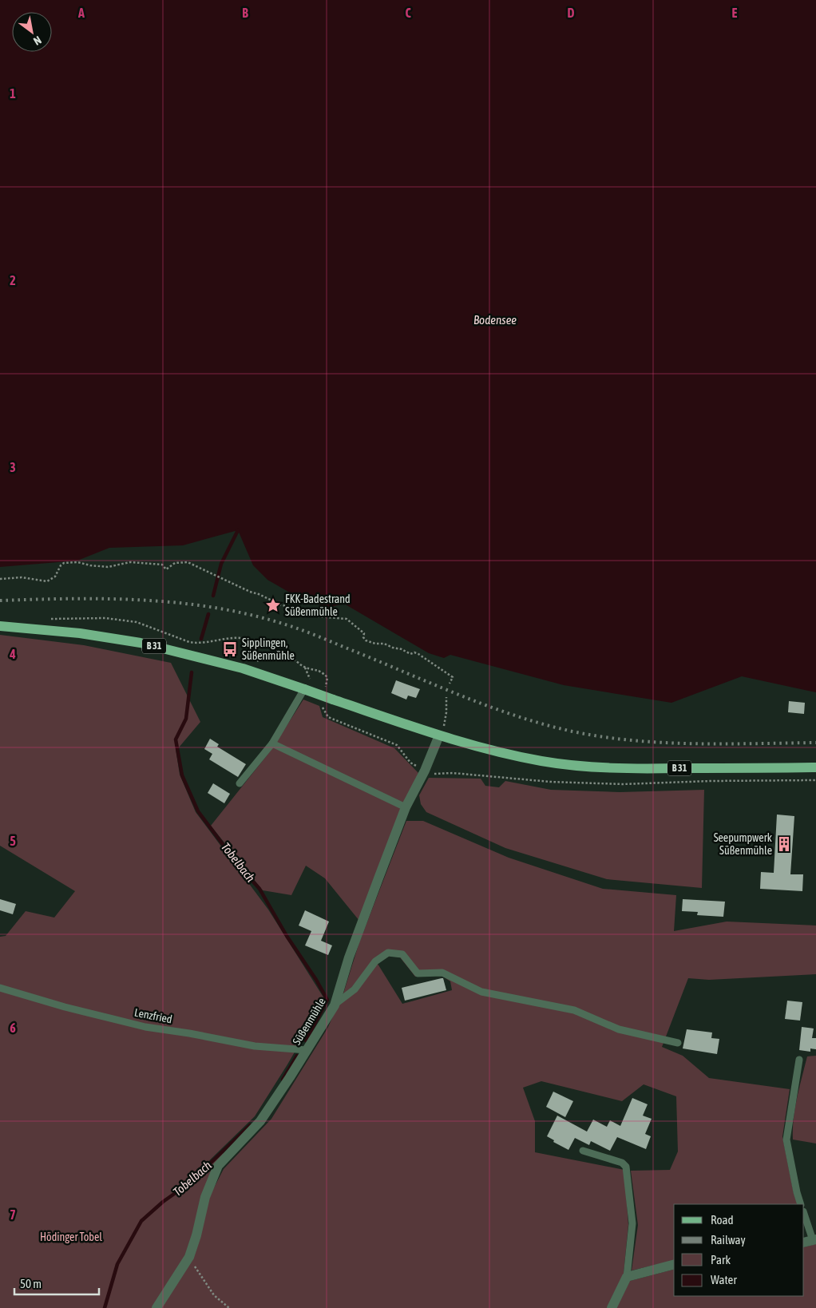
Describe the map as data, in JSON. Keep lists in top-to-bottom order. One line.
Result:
{"streets":{"main road":["B 31"],"street":["Süßenmühle"],"lane":["Lenzfried"]},"crossings":[["B 31","Süßenmühle"],["Lenzfried","Süßenmühle"]],"water":["Bodensee","Tobelbach"],"parks":["Hödinger Tobel"],"places":{"place":["FKK-Badestrand Süßenmühle"],"bus stop":["Sipplingen, Süßenmühle"],"building":["Seepumpwerk Süßenmühle"]},"legend":["Road","Railway","Park","Water"],"scale_bar":"50 m","north":"bottom right","grid":{"columns":["A","B","C","D","E"],"rows":["1","2","3","4","5","6","7"]}}
